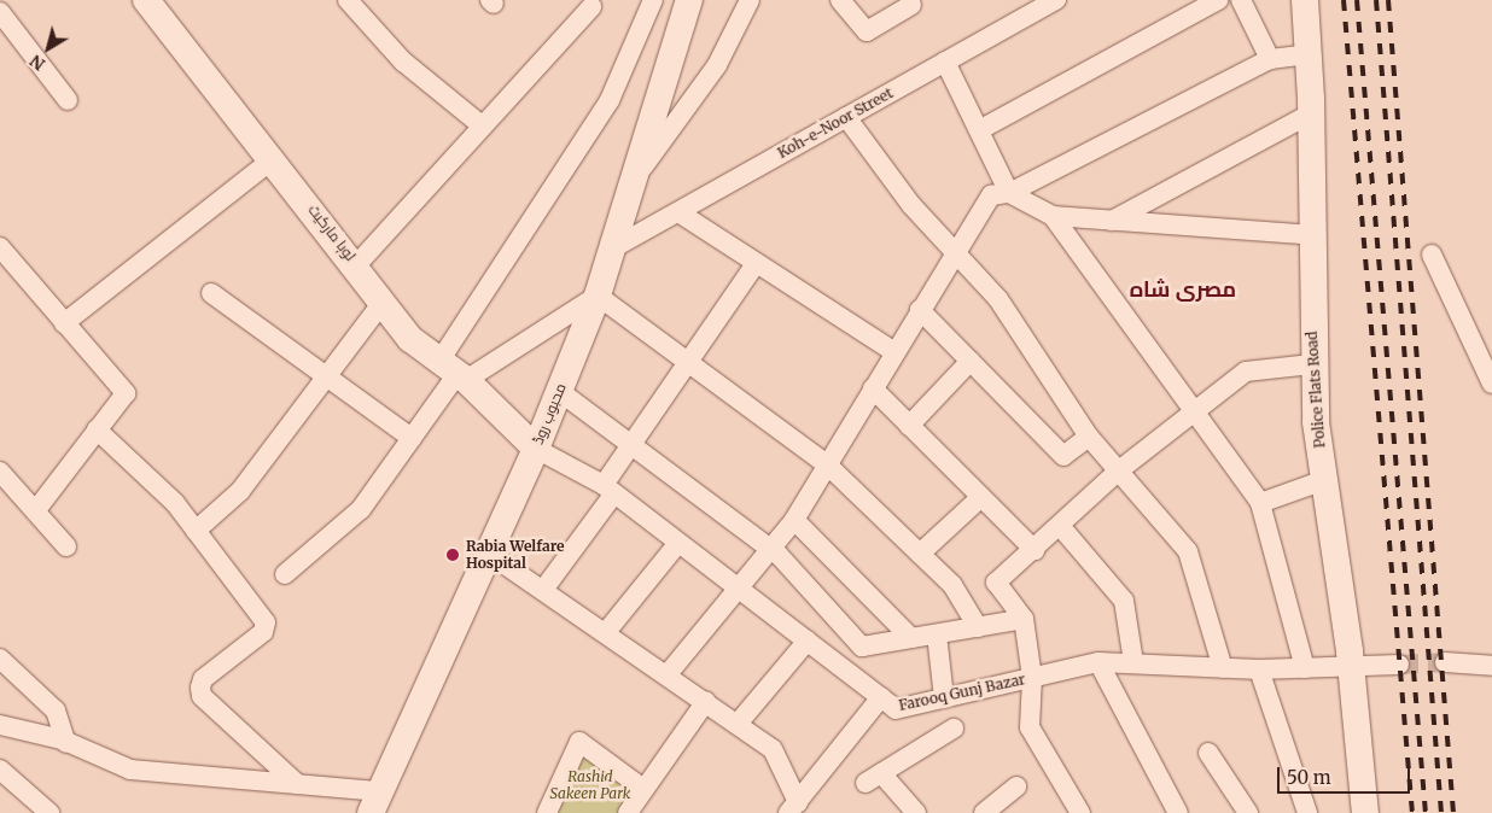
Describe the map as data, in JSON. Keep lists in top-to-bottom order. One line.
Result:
{"streets":{"street":["Koh-e-Noor Street","لوہا مارکیٹ","Police Flats Road","محبوب روڈ","Farooq Gunj Bazar"]},"crossings":[["Koh-e-Noor Street","محبوب روڈ"],["لوہا مارکیٹ","محبوب روڈ"],["لوہا مارکیٹ","Farooq Gunj Bazar"],["Police Flats Road","Farooq Gunj Bazar"],["محبوب روڈ","Farooq Gunj Bazar"]],"districts":["مصری شاہ"],"parks":["Rashid Sakeen Park"],"places":["Rabia Welfare Hospital"],"scale_bar":"50 m","north":"bottom left"}
